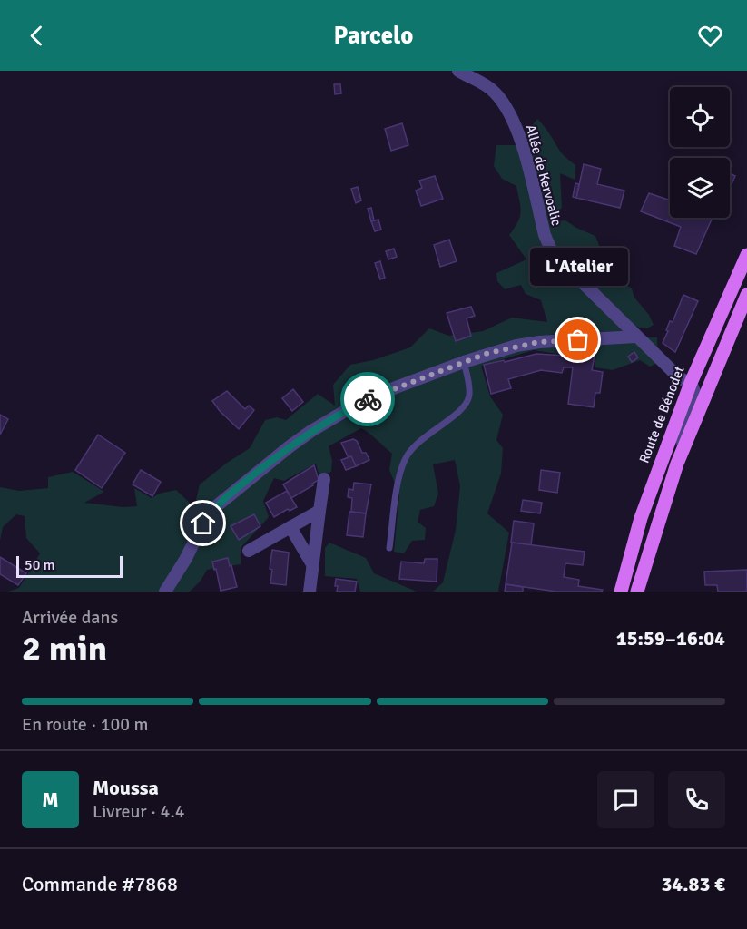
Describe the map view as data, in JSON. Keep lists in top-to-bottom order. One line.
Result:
{"streets":{"main road":["Route de Bénodet"],"street":["Allée de Kervoalic"]},"crossings":[["Allée de Kervoalic","Route de Bénodet"]],"places":["L'Atelier"],"scale_bar":"50 m","page":{"header":"Parcelo","bubble":"L'Atelier","scale":"50 m","heading":["2 min","Arrivée dans","15:59–16:04"],"panel":["Moussa","Livreur · 4.4","Commande #7868","34.83 €"],"bar":"En route · 100 m","round":"M"}}
